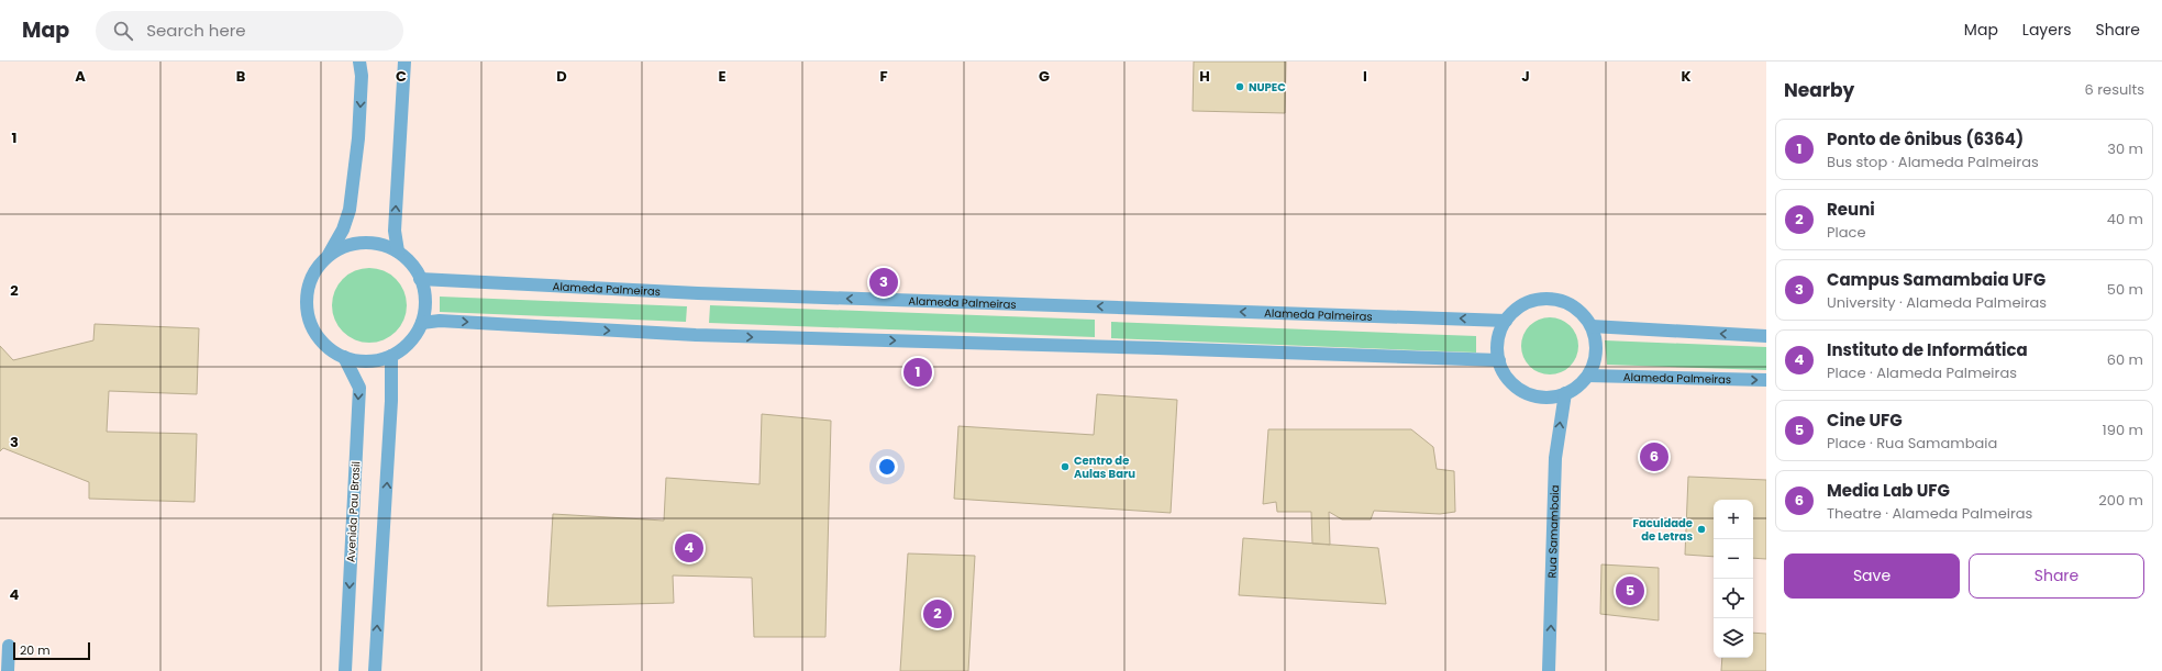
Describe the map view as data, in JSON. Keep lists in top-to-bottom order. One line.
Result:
{"streets":{"street":["Alameda Palmeiras","Avenida Pau Brasil","Rua Samambaia"]},"crossings":[["Alameda Palmeiras","Avenida Pau Brasil"],["Alameda Palmeiras","Rua Samambaia"]],"one_way":["Rua Samambaia"],"places":["NUPEC","Centro de Aulas Baru","Faculdade de Letras"],"scale_bar":"20 m","page":{"header":"Map","search":"Search here","nav":["Map","Layers","Share"],"heading":["Nearby","6 results"],"list":[{"mark":"1","name":"Ponto de ônibus (6364)","note":"Bus stop · Alameda Palmeiras","value":"30 m"},{"mark":"2","name":"Reuni","note":"Place","value":"40 m"},{"mark":"3","name":"Campus Samambaia UFG","note":"University · Alameda Palmeiras","value":"50 m"},{"mark":"4","name":"Instituto de Informática","note":"Place · Alameda Palmeiras","value":"60 m"},{"mark":"5","name":"Cine UFG","note":"Place · Rua Samambaia","value":"190 m"},{"mark":"6","name":"Media Lab UFG","note":"Theatre · Alameda Palmeiras","value":"200 m"}],"pins":["3","1","6","4","5","2"],"map_buttons":["+","−"],"buttons":["Save","Share"],"scale":"20 m"},"grid":{"columns":["A","B","C","D","E","F","G","H","I","J","K"],"rows":["1","2","3","4"]}}
